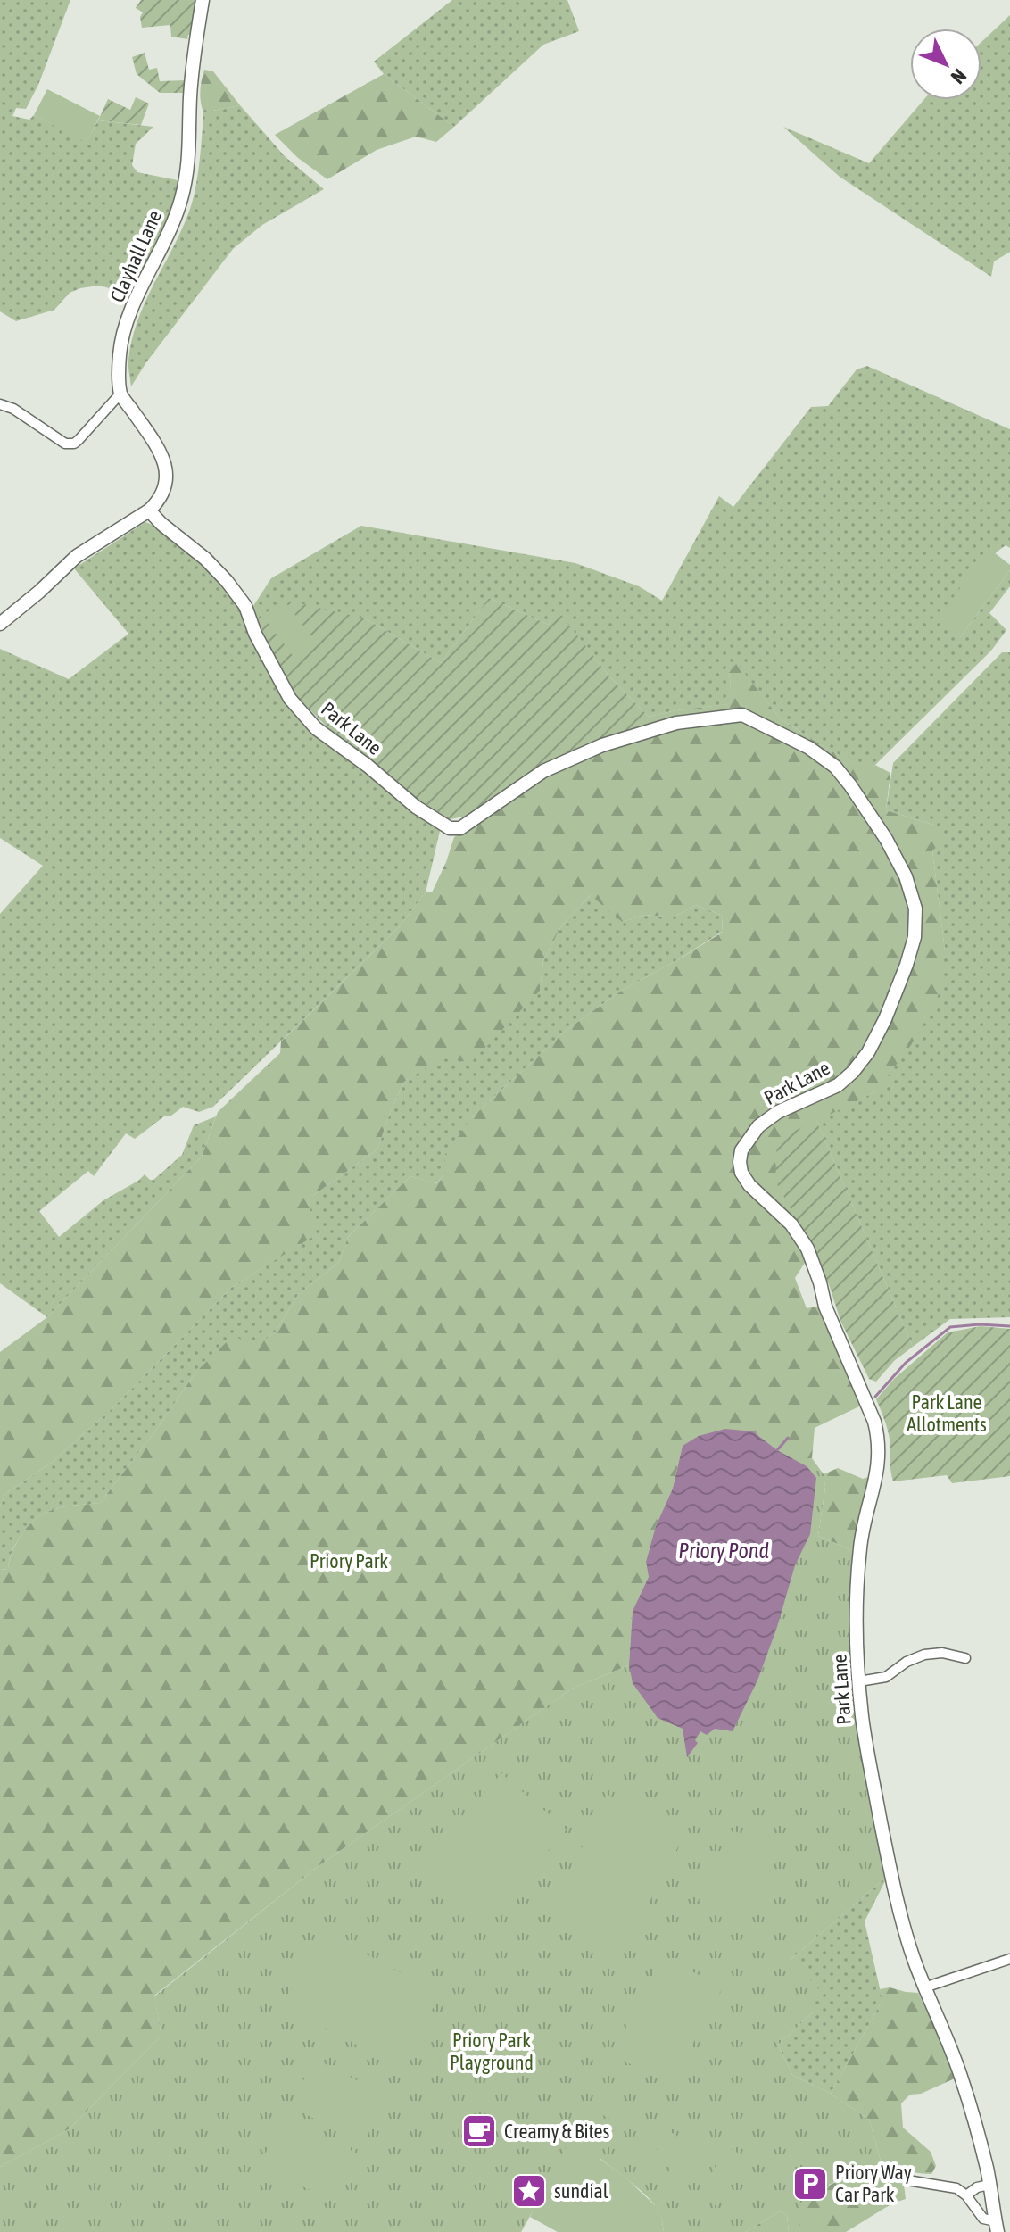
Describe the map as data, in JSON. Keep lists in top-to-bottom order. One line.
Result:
{"streets":{"street":["Clayhall Lane","Park Lane"]},"water":["Priory Pond"],"parks":["Park Lane Allotments","Priory Park","Priory Park Playground"],"places":{"cafe":["Creamy & Bites"],"parking":["Priory Way Car Park"],"place":["sundial"]},"north":"bottom right"}
